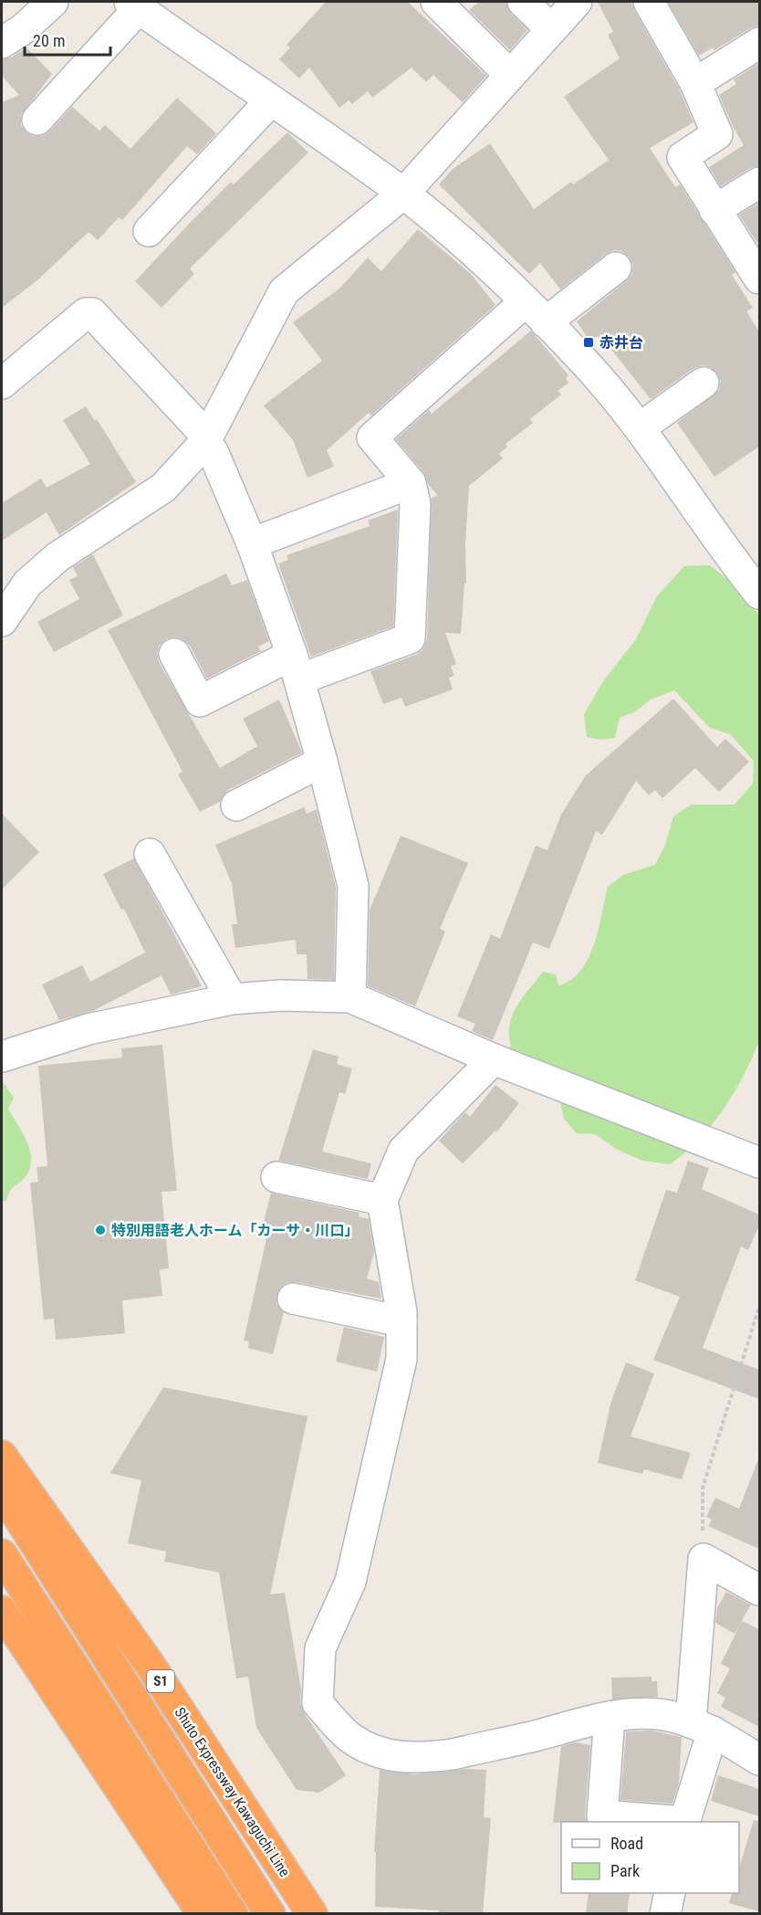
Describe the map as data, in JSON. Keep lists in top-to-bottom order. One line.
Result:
{"streets":{"highway":["S1","Shuto Expressway Kawaguchi Line"]},"places":{"transit":["赤井台"],"other":["特別用語老人ホーム「カーサ・川口」"]},"legend":["Road","Park"],"scale_bar":"20 m"}
